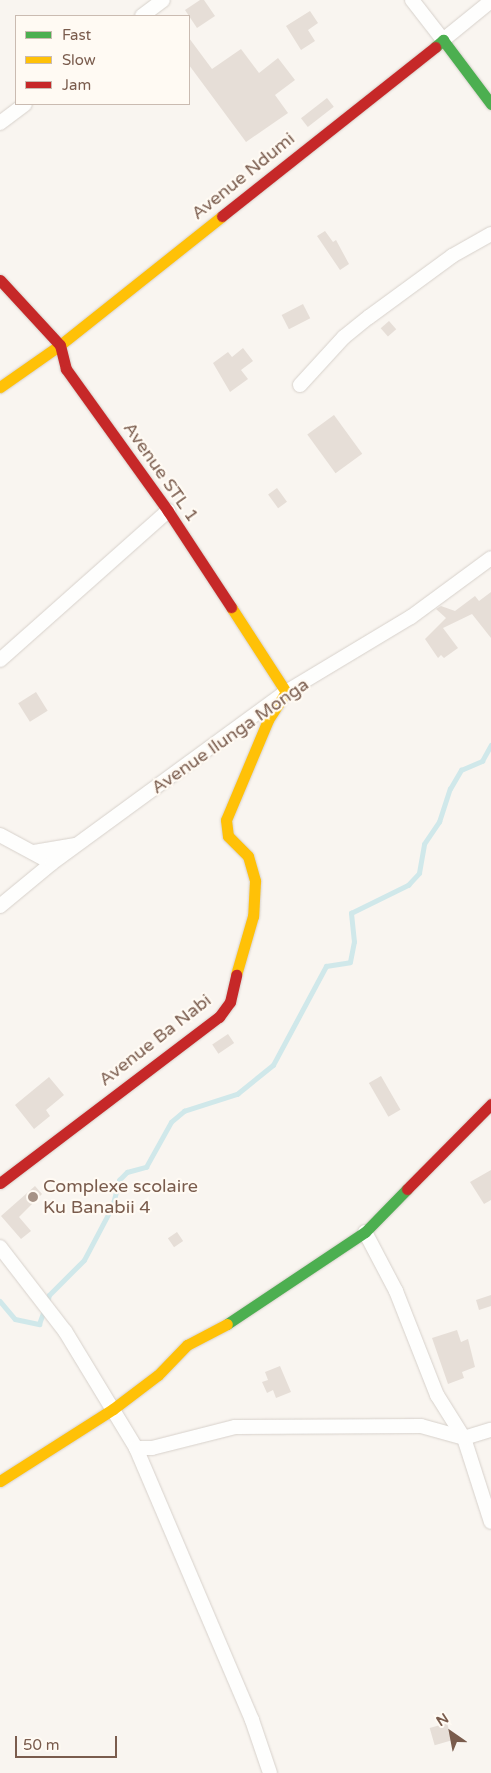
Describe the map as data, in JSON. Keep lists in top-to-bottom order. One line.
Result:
{"streets":{"street":["Avenue Ndumi","Avenue STL 1","Avenue Ilunga Monga","Avenue Ba Nabi"]},"crossings":[["Avenue Ndumi","Avenue STL 1"],["Avenue STL 1","Avenue Ilunga Monga"],["Avenue STL 1","Avenue Ba Nabi"],["Avenue Ilunga Monga","Avenue Ba Nabi"]],"places":["Complexe scolaire Ku Banabii 4"],"legend":["Fast","Slow","Jam"],"scale_bar":"50 m","north":"top left"}
